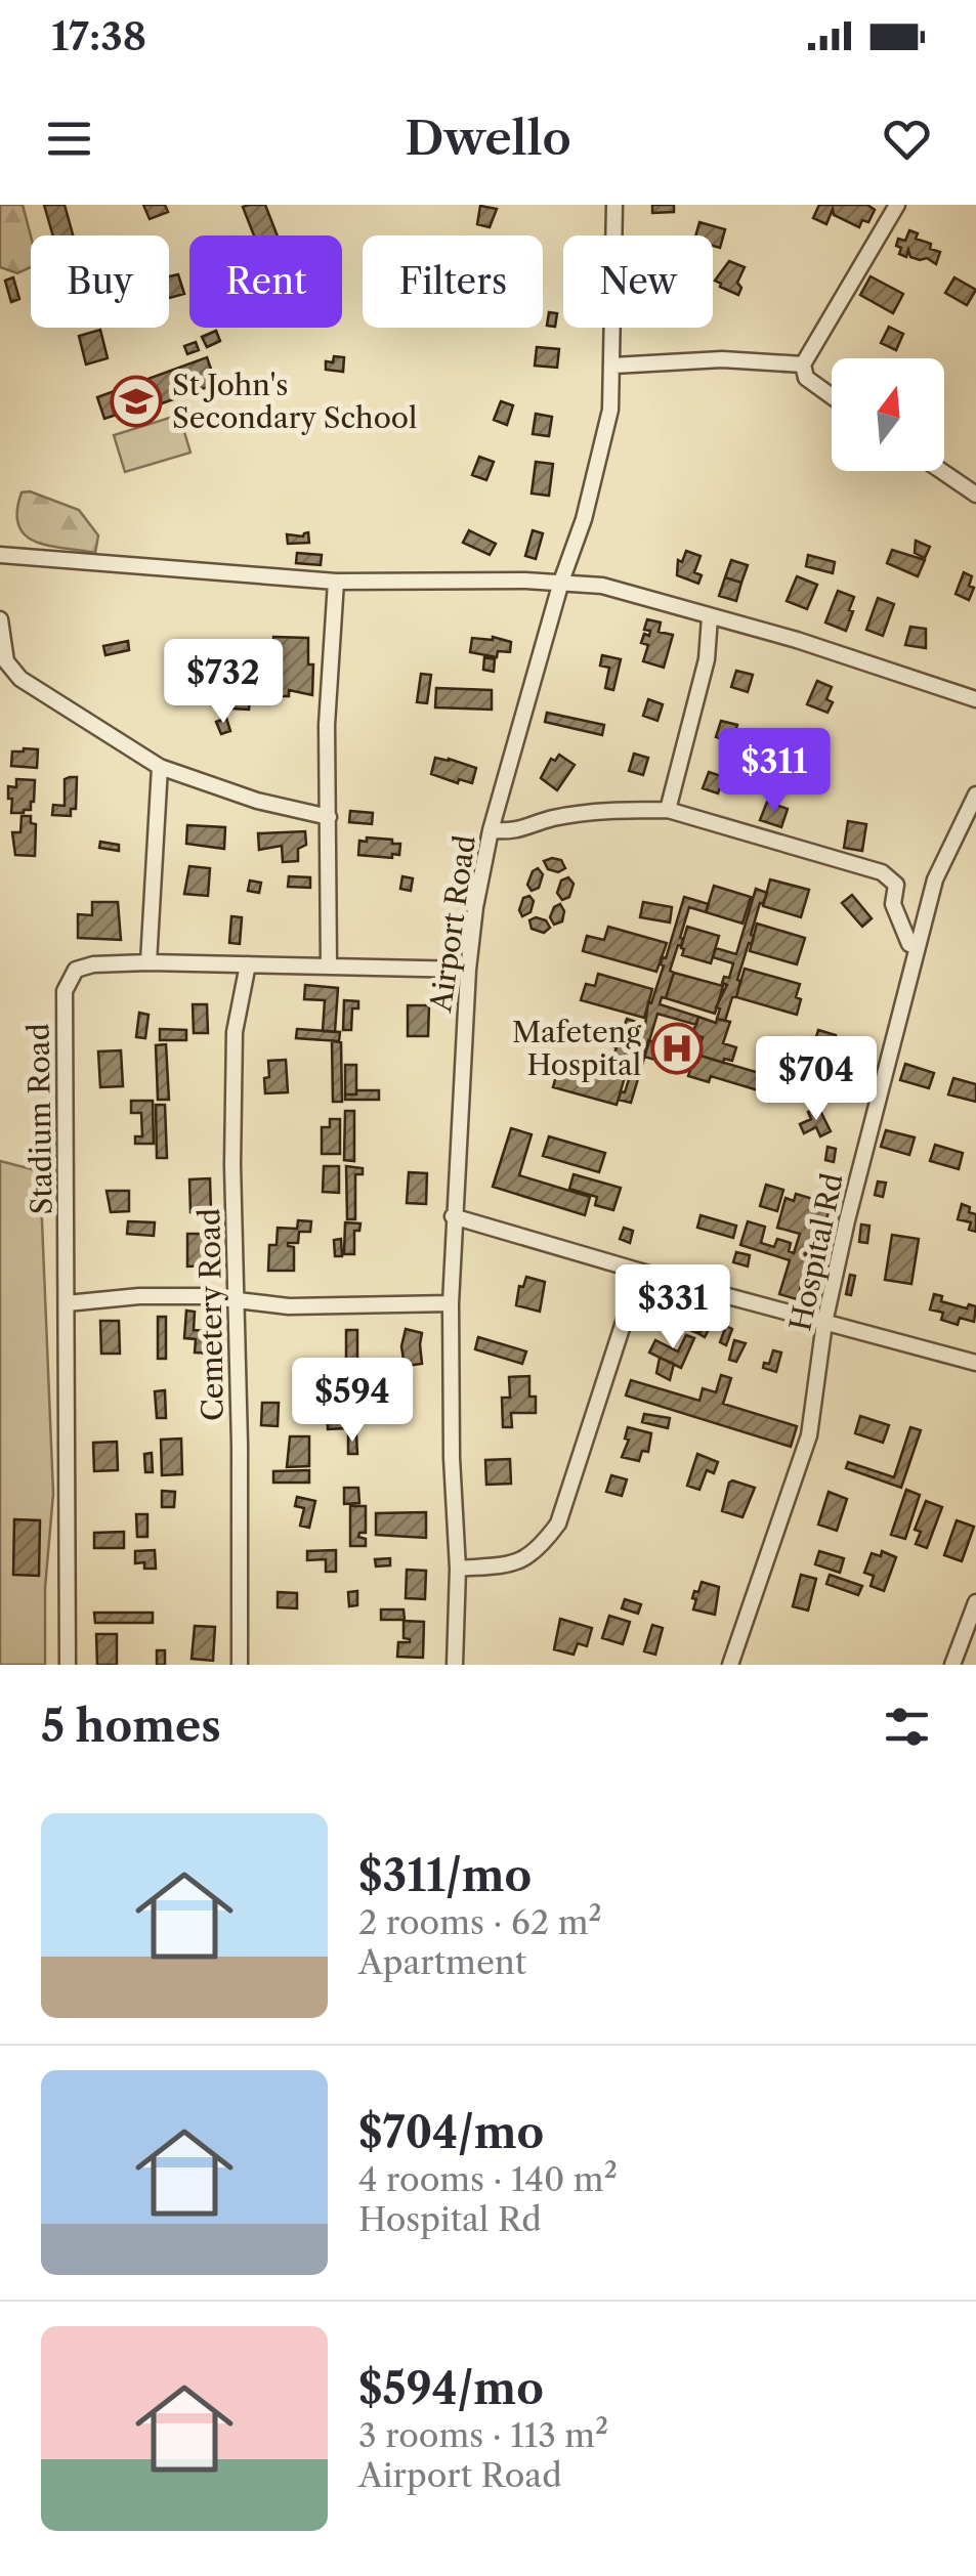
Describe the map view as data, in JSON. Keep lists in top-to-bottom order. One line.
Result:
{"streets":{"street":["Airport Road","Stadium Road","Hospital Rd","Cemetery Road"]},"crossings":[["Airport Road","Stadium Road"],["Stadium Road","Cemetery Road"]],"places":{"school or university":["St John's Secondary School"],"hospital":["Mafeteng Hospital"]},"north":"top","page":{"status":"17:38","header":"Dwello","chip":["Buy","Rent","Filters","New"],"price":["$732","$311","$704","$331","$594"],"heading":"5 homes","list":[{"name":"$311/mo","note":"2 rooms · 62 m² · Apartment"},{"name":"$704/mo","note":"4 rooms · 140 m² · Hospital Rd"},{"name":"$594/mo","note":"3 rooms · 113 m² · Airport Road"}]}}
